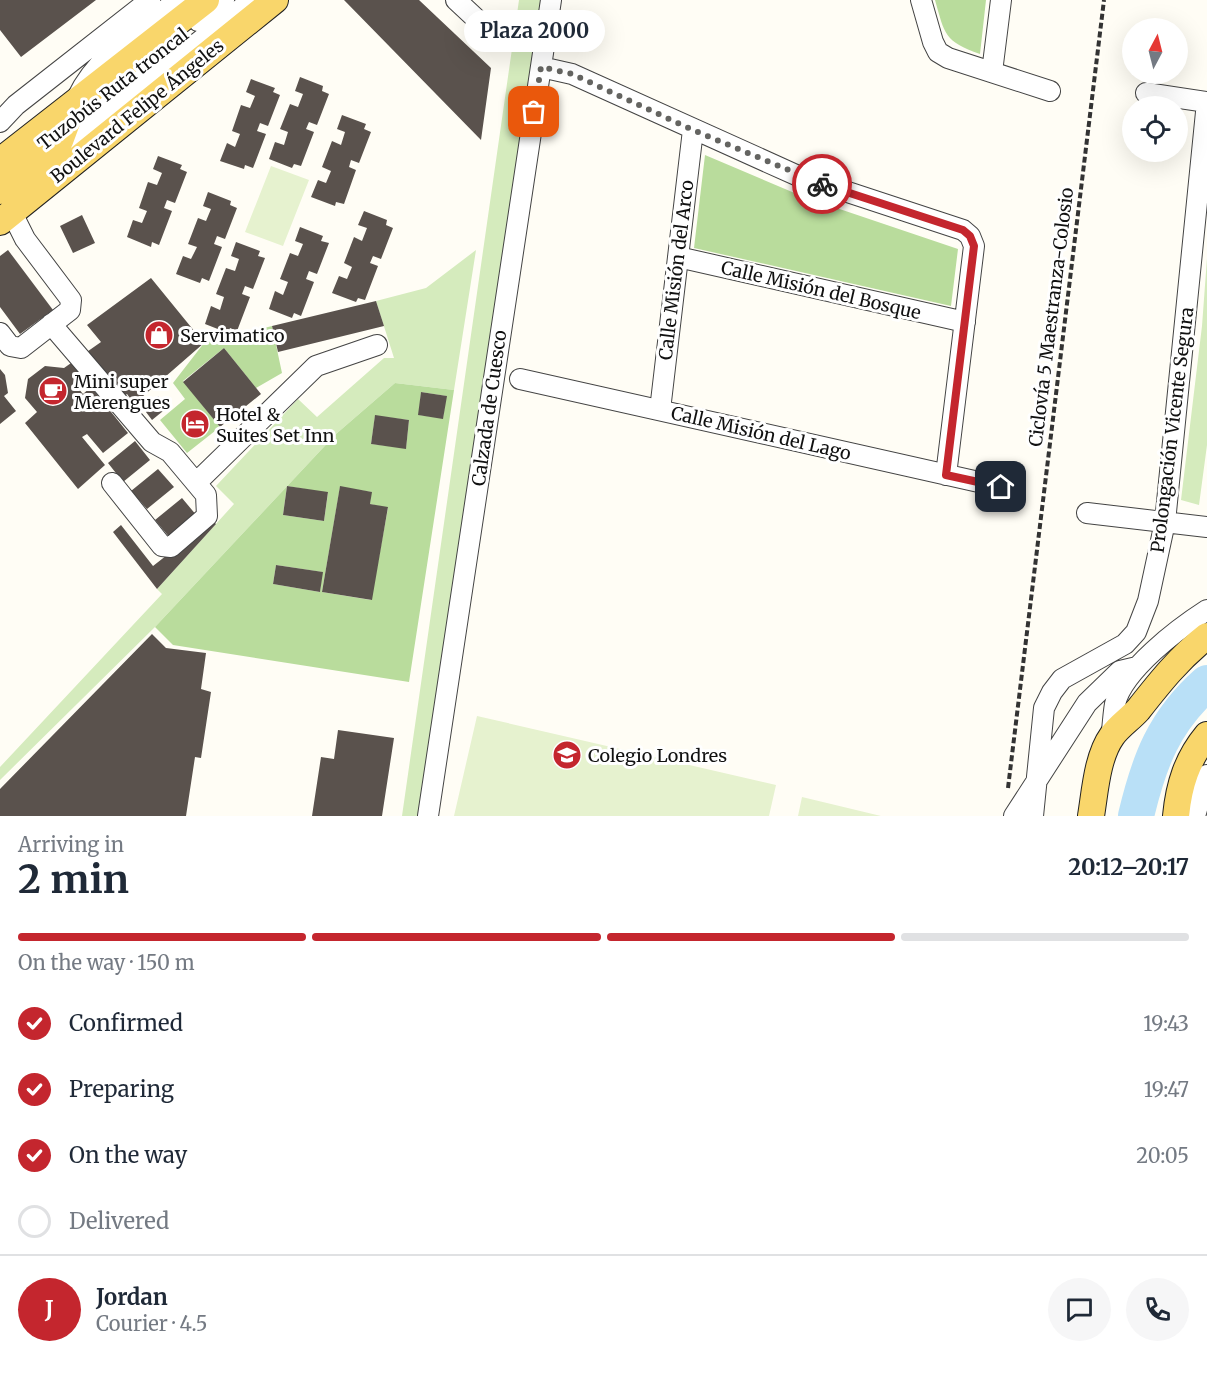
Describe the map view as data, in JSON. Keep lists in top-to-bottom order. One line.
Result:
{"streets":{"main road":["Boulevard Felipe Ángeles"],"street":["Tuzobús Ruta troncal","Calle Misión del Arco","Calle Misión del Bosque","Calzada de Cuesco","Prolongación Vicente Segura","Calle Misión del Lago"],"path":["Ciclovía 5 Maestranza-Colosio"]},"crossings":[["Tuzobús Ruta troncal","Boulevard Felipe Ángeles"],["Calle Misión del Arco","Calle Misión del Bosque"],["Calle Misión del Arco","Calle Misión del Lago"]],"places":{"other":["Plaza 2000"],"shop":["Servimatico"],"cafe":["Mini super Merengues"],"hotel":["Hotel & Suites Set Inn"],"school or university":["Colegio Londres"]},"north":"top","page":{"bubble":"Plaza 2000","heading":["2 min","Arriving in","20:12–20:17"],"panel":["Jordan","Courier · 4.5"],"bar":"On the way · 150 m","list":[["Confirmed","19:43"],["Preparing","19:47"],["On the way","20:05"],"Delivered"],"round":"J"}}
